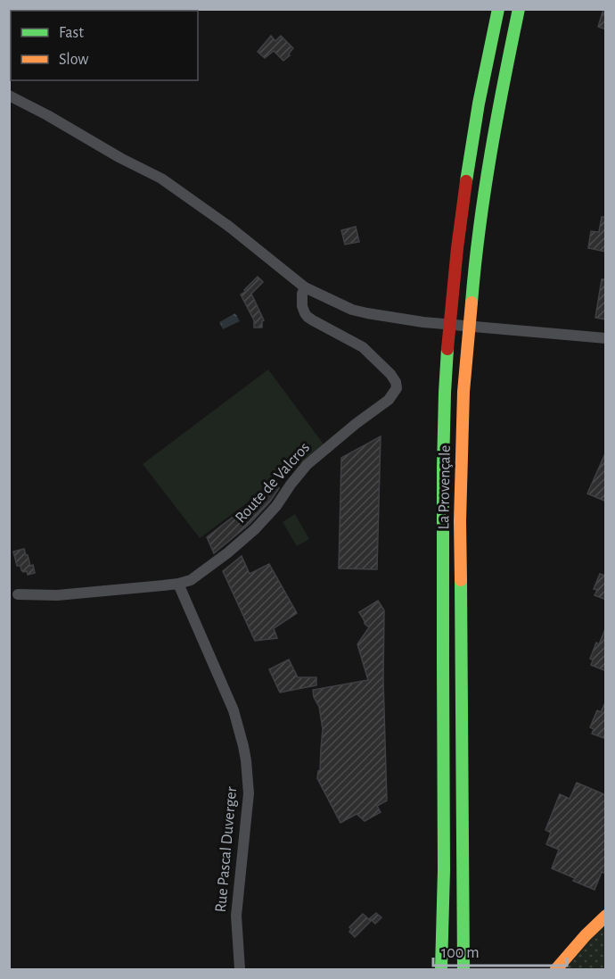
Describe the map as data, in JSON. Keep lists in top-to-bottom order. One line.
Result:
{"streets":{"main road":["La Provençale"],"street":["Route de Valcros","Rue Pascal Duverger"]},"crossings":[["Route de Valcros","Rue Pascal Duverger"]],"legend":["Fast","Slow"],"scale_bar":"100 m"}
